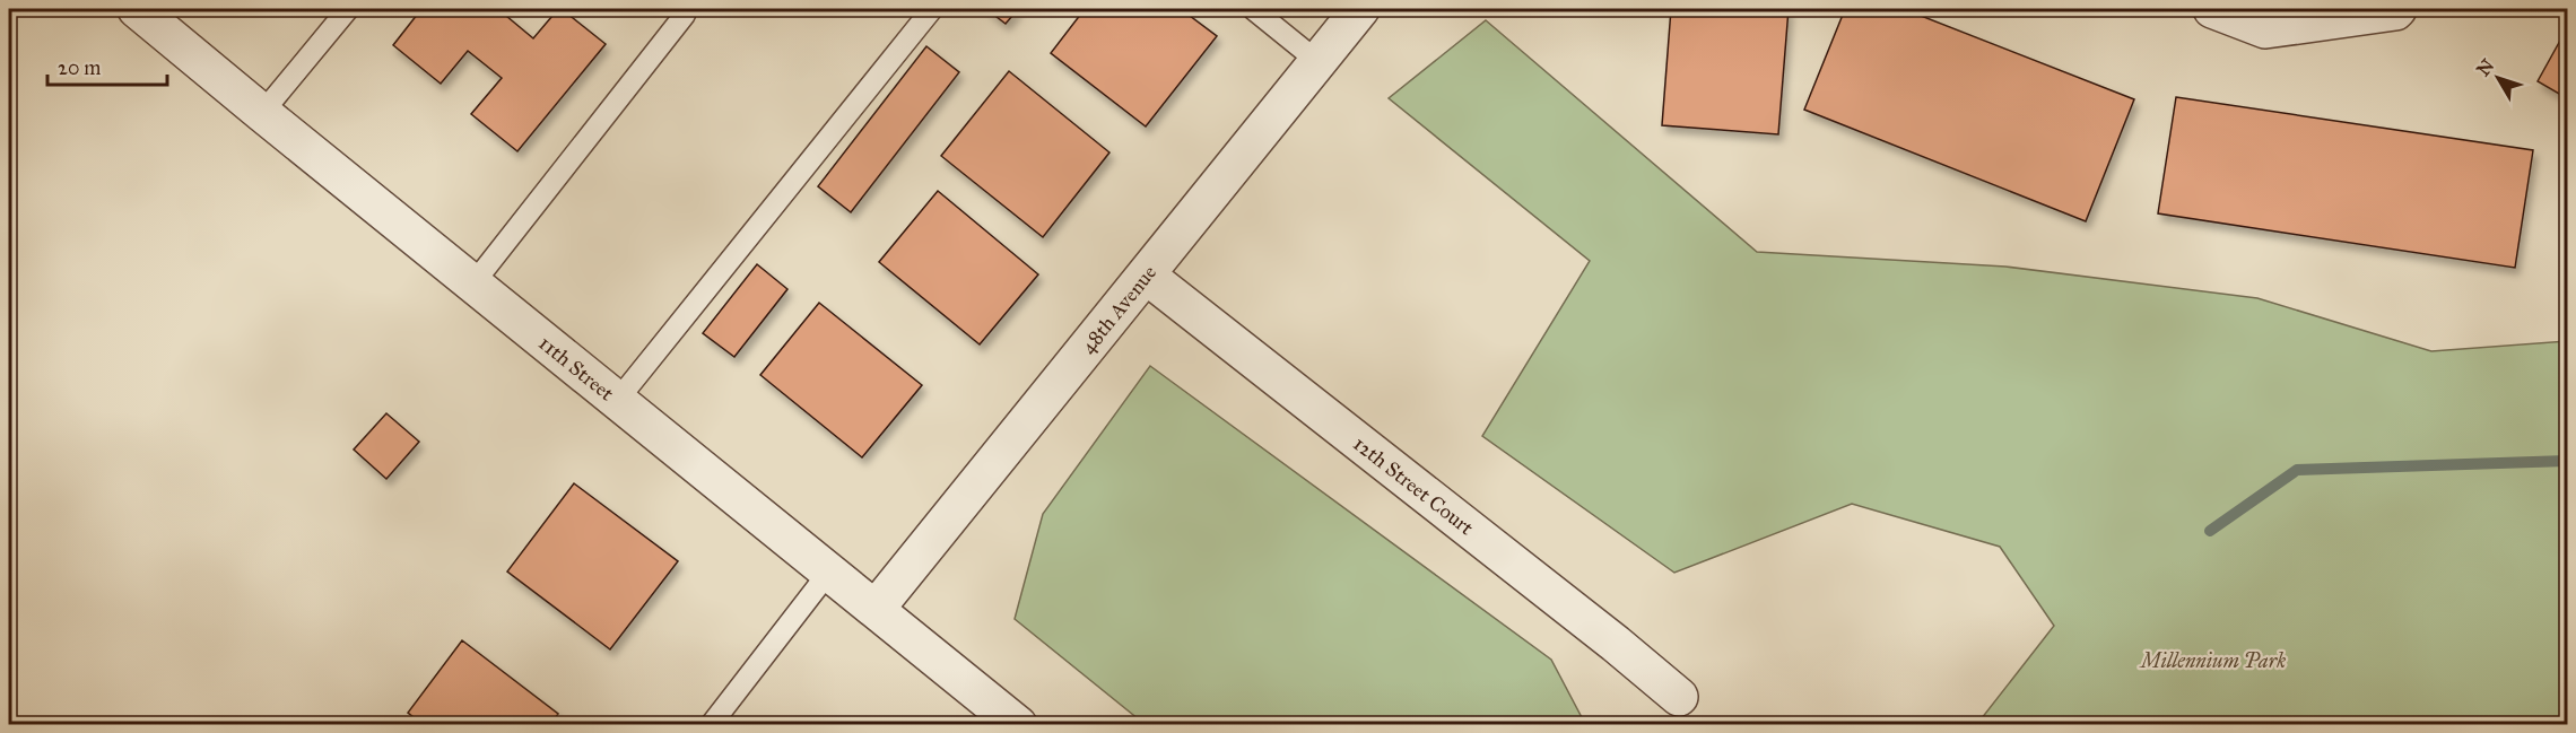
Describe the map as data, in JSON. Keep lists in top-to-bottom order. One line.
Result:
{"streets":{"street":["48th Avenue","11th Street","12th Street Court"]},"crossings":[["48th Avenue","11th Street"],["48th Avenue","12th Street Court"]],"parks":["Millennium Park"],"scale_bar":"20 m","north":"top left"}
